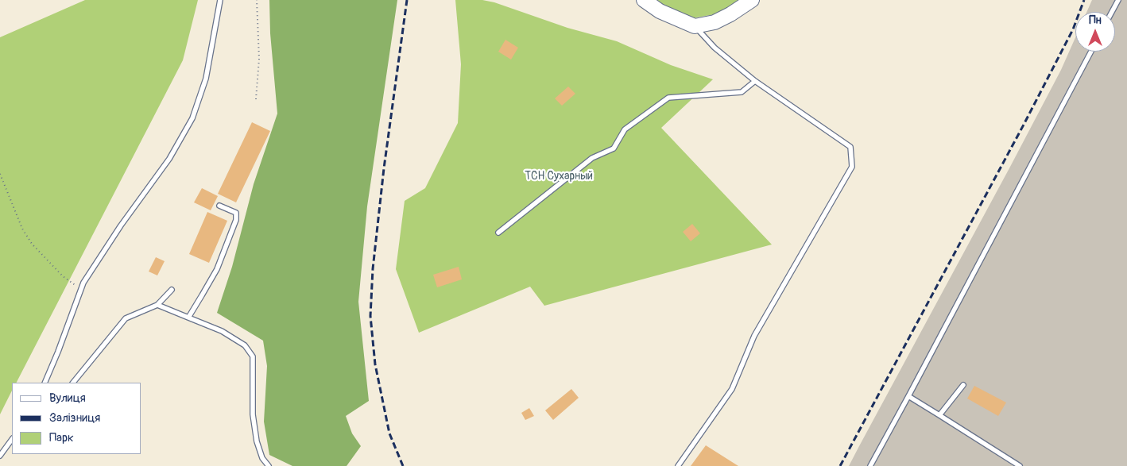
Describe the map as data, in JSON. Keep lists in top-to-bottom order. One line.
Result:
{"parks":["ТСН Сухарный"],"legend":["Вулиця","Залізниця","Парк"],"north":"top"}
